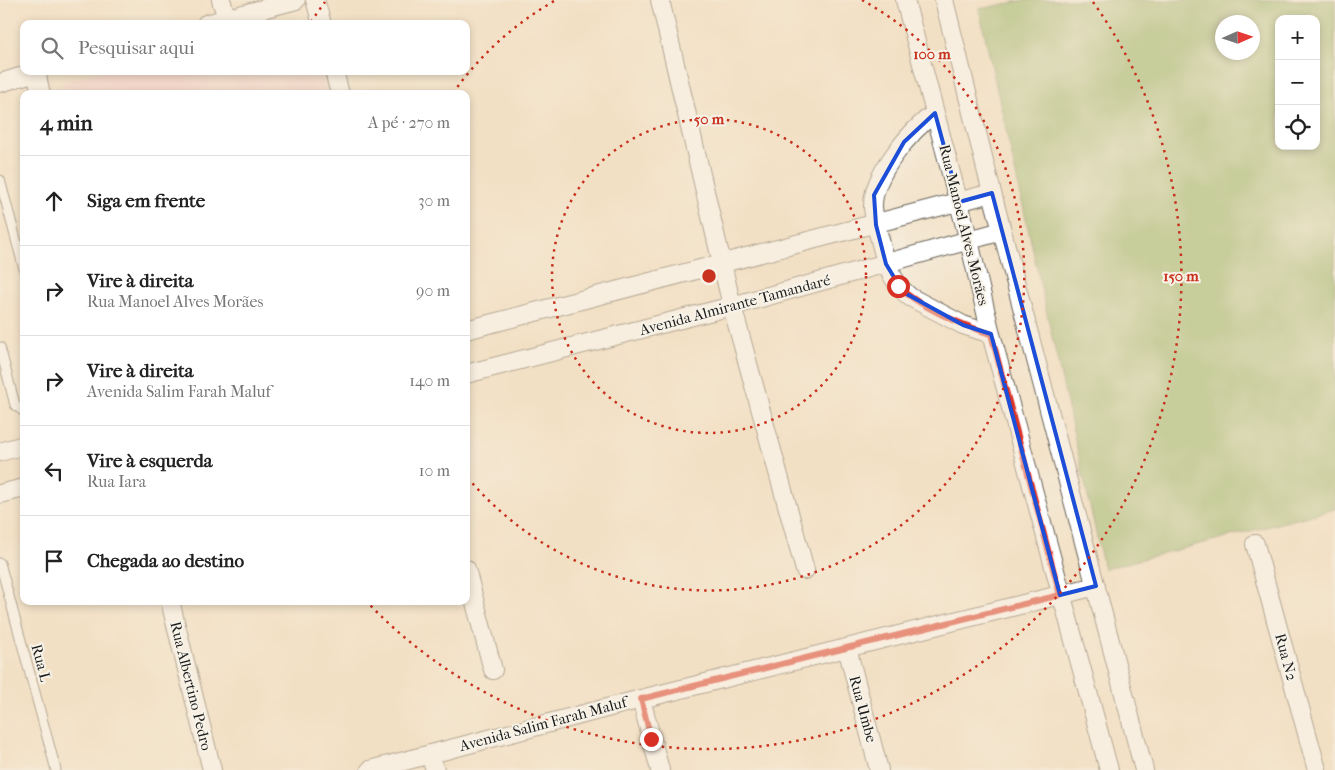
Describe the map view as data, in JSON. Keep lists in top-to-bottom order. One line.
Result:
{"streets":{"street":["Rua Manoel Alves Morães","Avenida Almirante Tamandaré","Rua N2","Rua Albertino Pedro","Rua Umbe","Avenida Salim Farah Maluf"],"lane":["Rua L"]},"crossings":[["Rua Manoel Alves Morães","Avenida Almirante Tamandaré"],["Rua Manoel Alves Morães","Avenida Salim Farah Maluf"],["Rua Umbe","Avenida Salim Farah Maluf"]],"north":"right","page":{"map_buttons":["+","−"],"search":"Pesquisar aqui","heading":["4 min","A pé · 270 m"],"list":[["Siga em frente","30 m"],["Vire à direita","Rua Manoel Alves Morães","90 m"],["Vire à direita","Avenida Salim Farah Maluf","140 m"],["Vire à esquerda","Rua Iara","10 m"],"Chegada ao destino"]},"rings":["100 m","50 m","150 m"]}
